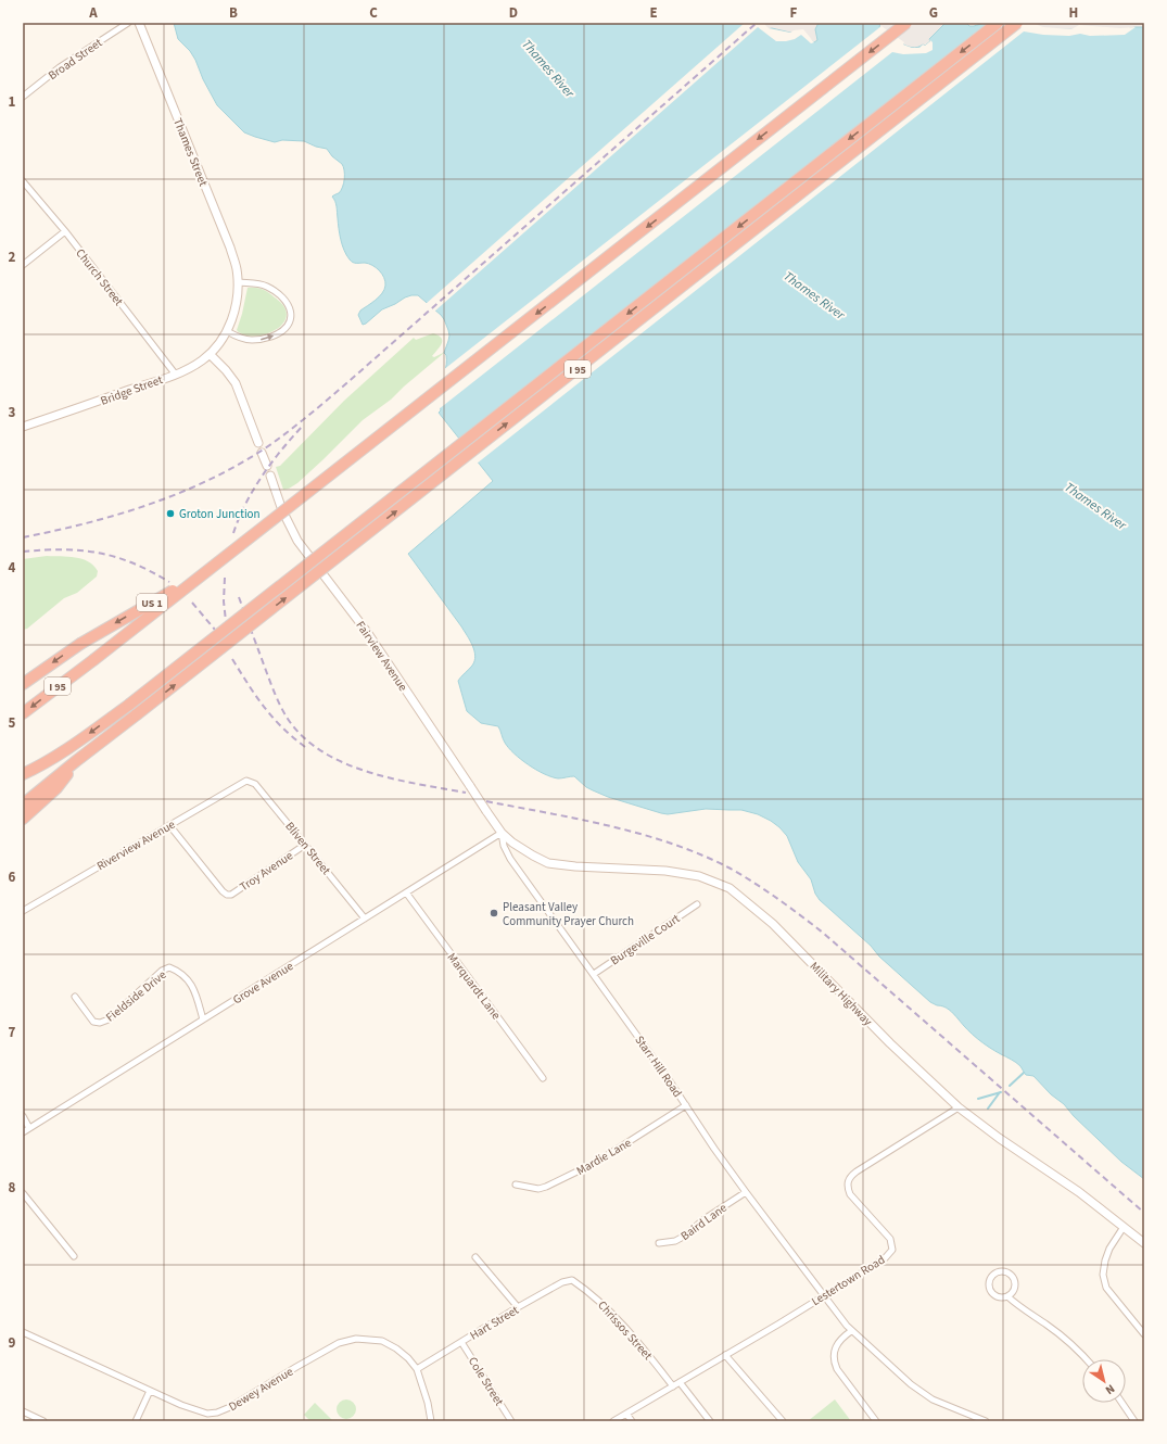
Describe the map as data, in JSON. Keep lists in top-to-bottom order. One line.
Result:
{"streets":{"highway":["I 95","US 1"],"street":["Broad Street","Thames Street","Church Street","Bridge Street","Fairview Avenue","Riverview Avenue","Bliven Street","Troy Avenue","Burgeville Court","Grove Avenue","Marquardt Lane","Military Highway","Fieldside Drive","Starr Hill Road","Mardie Lane","Baird Lane","Lestertown Road","Hart Street","Chrissos Street","Cole Street","Dewey Avenue"]},"crossings":[["Thames Street","Bridge Street"],["Church Street","Bridge Street"],["I 95","US 1"],["Fairview Avenue","Grove Avenue"],["Fairview Avenue","Military Highway"],["Fairview Avenue","Starr Hill Road"],["Riverview Avenue","Bliven Street"],["Riverview Avenue","Troy Avenue"],["Bliven Street","Troy Avenue"],["Bliven Street","Grove Avenue"],["Burgeville Court","Starr Hill Road"],["Grove Avenue","Marquardt Lane"],["Grove Avenue","Military Highway"],["Grove Avenue","Fieldside Drive"],["Grove Avenue","Starr Hill Road"],["Military Highway","Starr Hill Road"],["Military Highway","Lestertown Road"],["Starr Hill Road","Mardie Lane"],["Starr Hill Road","Baird Lane"],["Starr Hill Road","Lestertown Road"],["Lestertown Road","Chrissos Street"],["Hart Street","Chrissos Street"],["Hart Street","Cole Street"],["Hart Street","Dewey Avenue"]],"water":["Thames River"],"places":["Groton Junction","Pleasant Valley Community Prayer Church"],"north":"bottom right","grid":{"columns":["A","B","C","D","E","F","G","H"],"rows":["1","2","3","4","5","6","7","8","9"]}}
